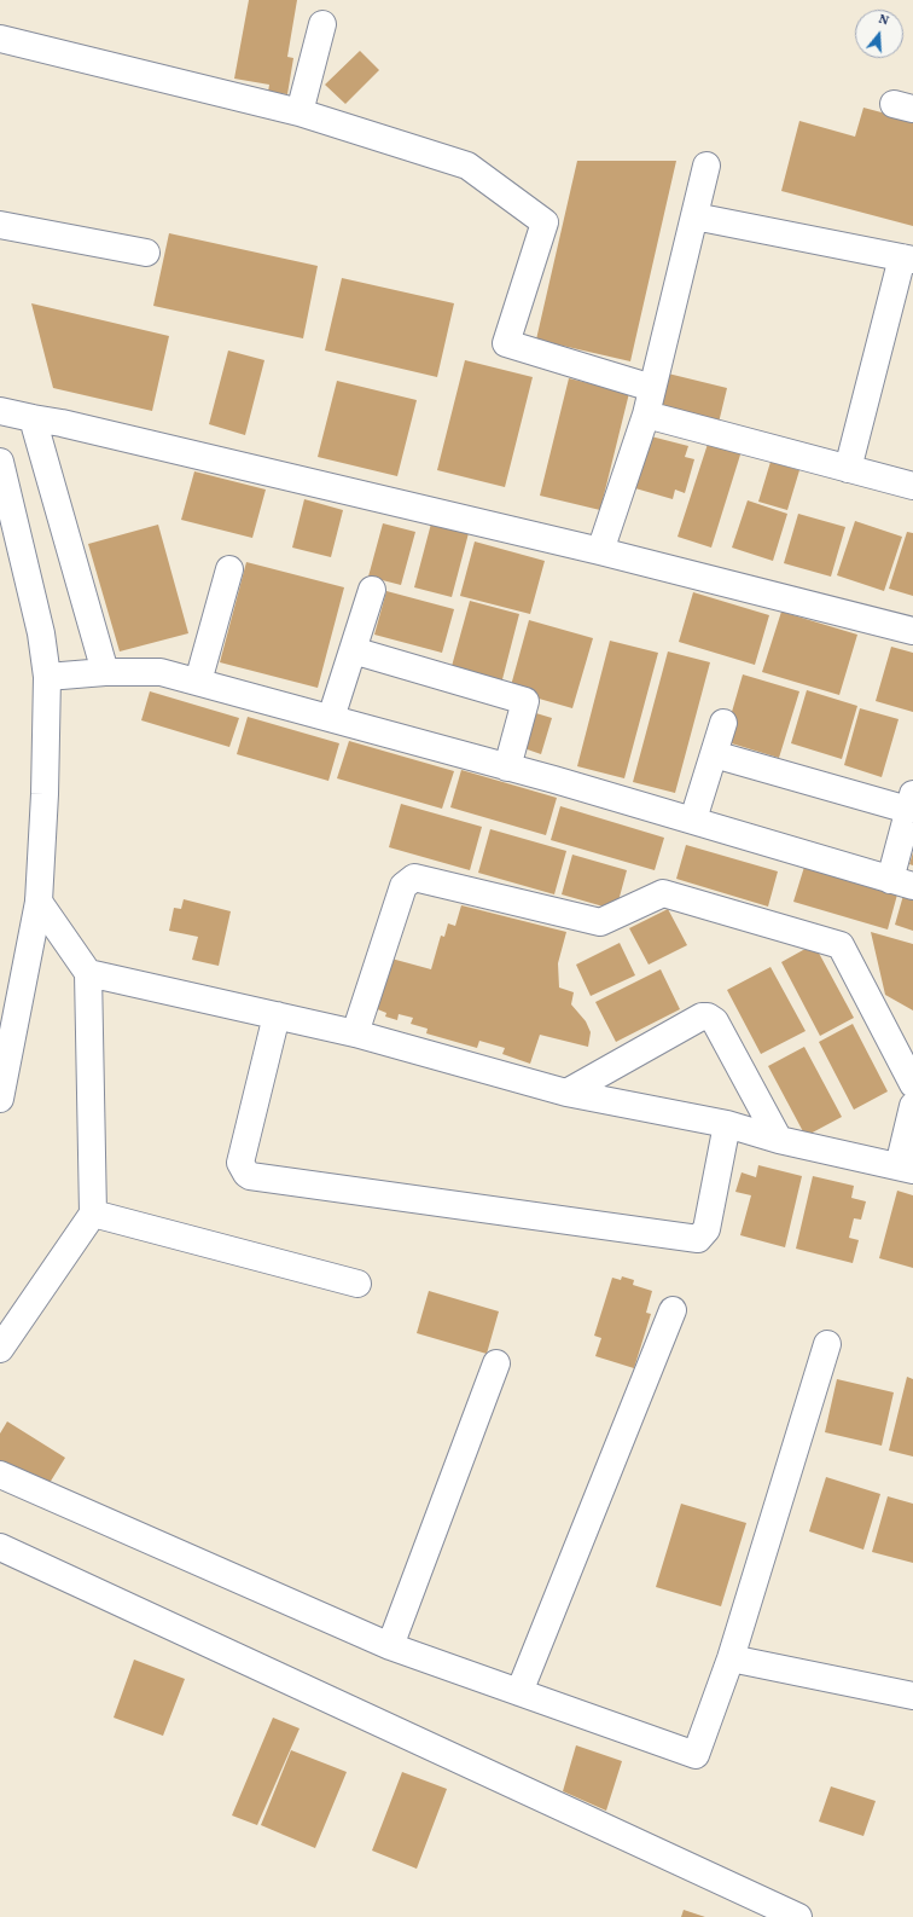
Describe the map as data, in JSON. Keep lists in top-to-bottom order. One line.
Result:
{"north":"top"}
